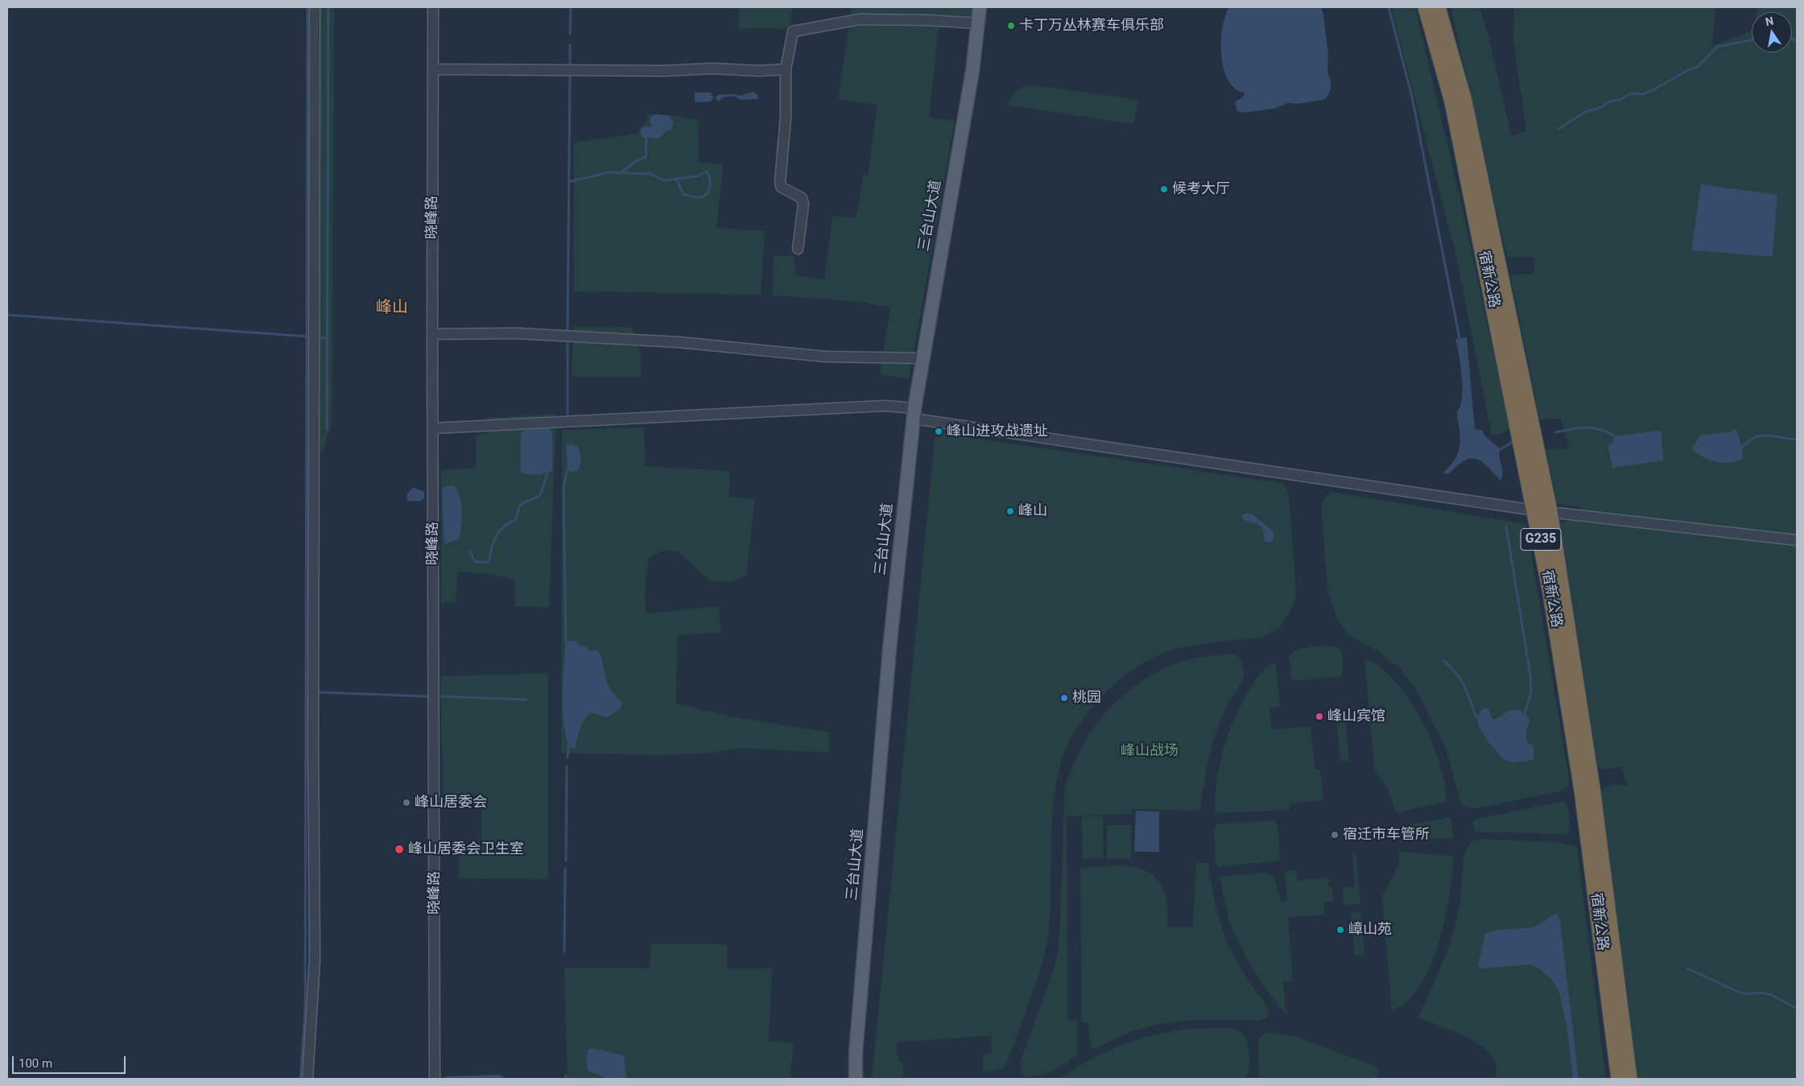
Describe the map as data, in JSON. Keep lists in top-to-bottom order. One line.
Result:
{"streets":{"highway":["宿新公路","G235"],"main road":["三台山大道"],"street":["晓峰路"]},"districts":["峰山"],"parks":["峰山战场"],"places":["卡丁万丛林赛车俱乐部","候考大厅","峰山进攻战遗址","峰山","桃园","峰山宾馆","峰山居委会","宿迁市车管所","峰山居委会卫生室","嶂山苑"],"scale_bar":"100 m","north":"top"}
